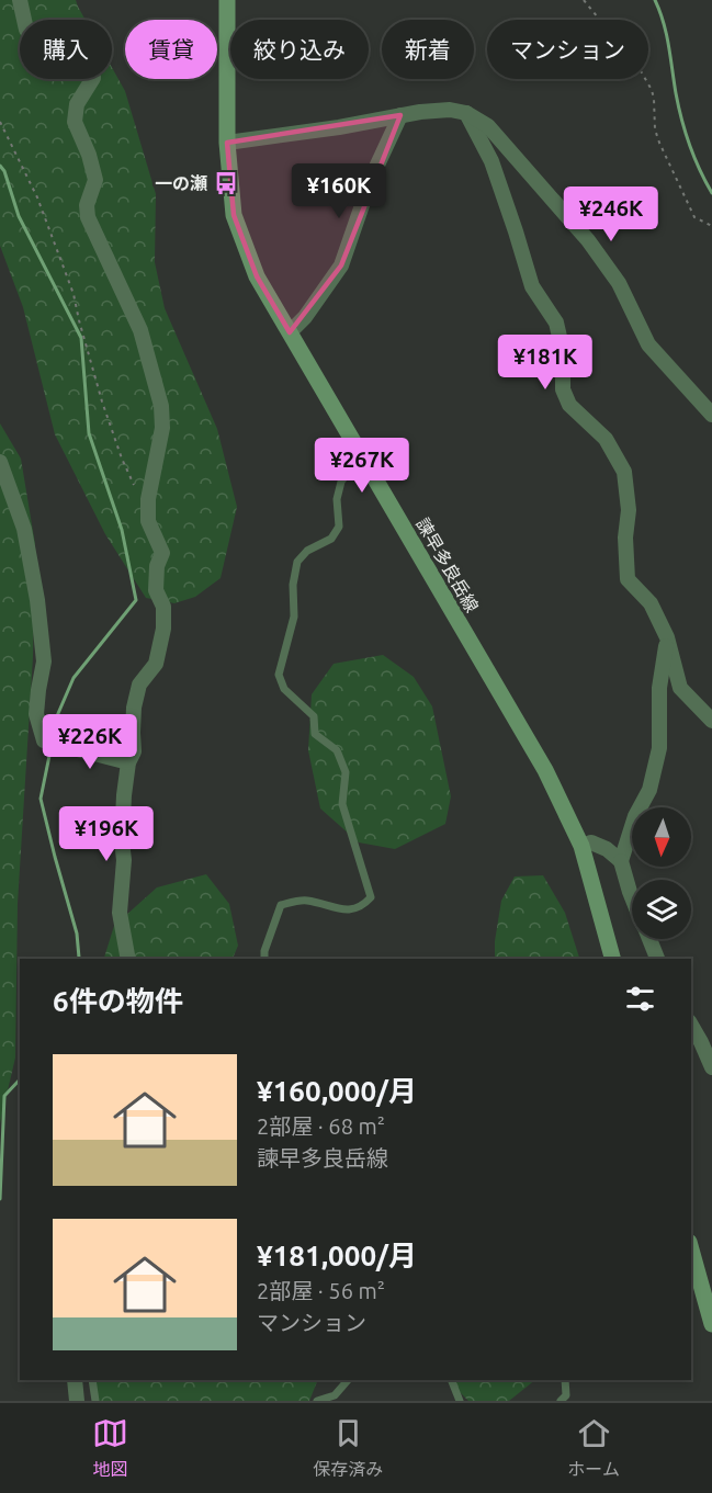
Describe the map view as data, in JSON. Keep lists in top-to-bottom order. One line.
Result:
{"streets":{"main road":["諫早多良岳線"]},"places":{"bus stop":["一の瀬"]},"north":"bottom","page":{"chip":["購入","賃貸","絞り込み","新着","マンション"],"price":["¥160K","¥246K","¥181K","¥267K","¥226K","¥196K"],"heading":"6件の物件","list":[{"name":"¥160,000/月","note":"2部屋 · 68 m² · 諫早多良岳線"},{"name":"¥181,000/月","note":"2部屋 · 56 m² · マンション"}],"tabs":["地図","保存済み","ホーム"]}}
